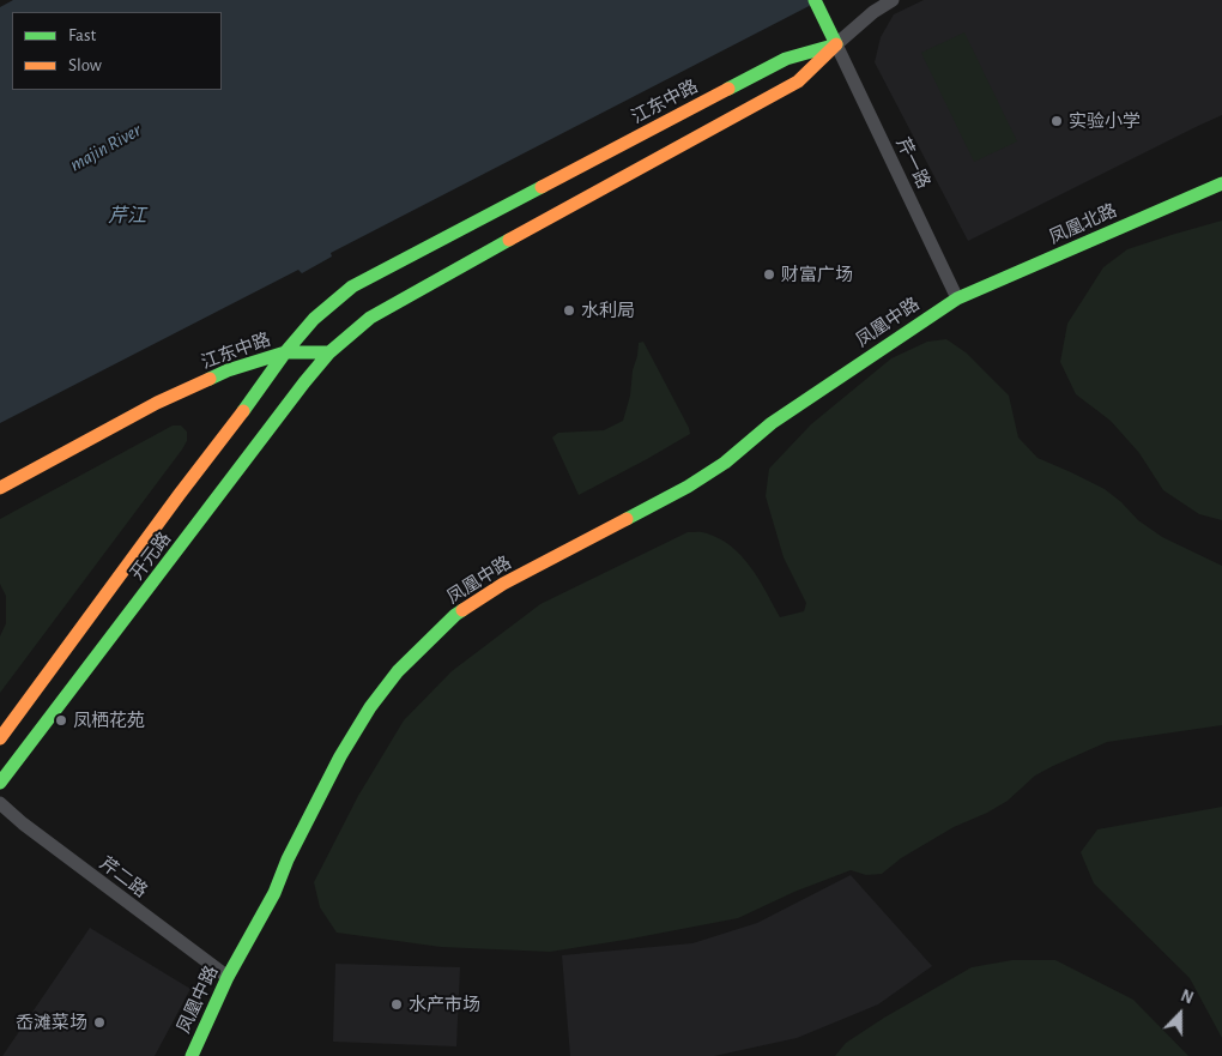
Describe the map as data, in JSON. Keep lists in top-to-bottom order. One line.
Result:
{"streets":{"main road":["江东中路","凤凰北路","凤凰中路","开元路"],"street":["芹一路","芹二路"]},"crossings":[["江东中路","芹一路"],["江东中路","开元路"],["芹一路","凤凰北路"],["芹一路","凤凰中路"],["凤凰北路","凤凰中路"],["凤凰中路","芹二路"]],"water":["majin River","芹江"],"places":["实验小学","财富广场","水利局","凤栖花苑","水产市场","岙滩菜场"],"legend":["Fast","Slow"],"north":"top"}
